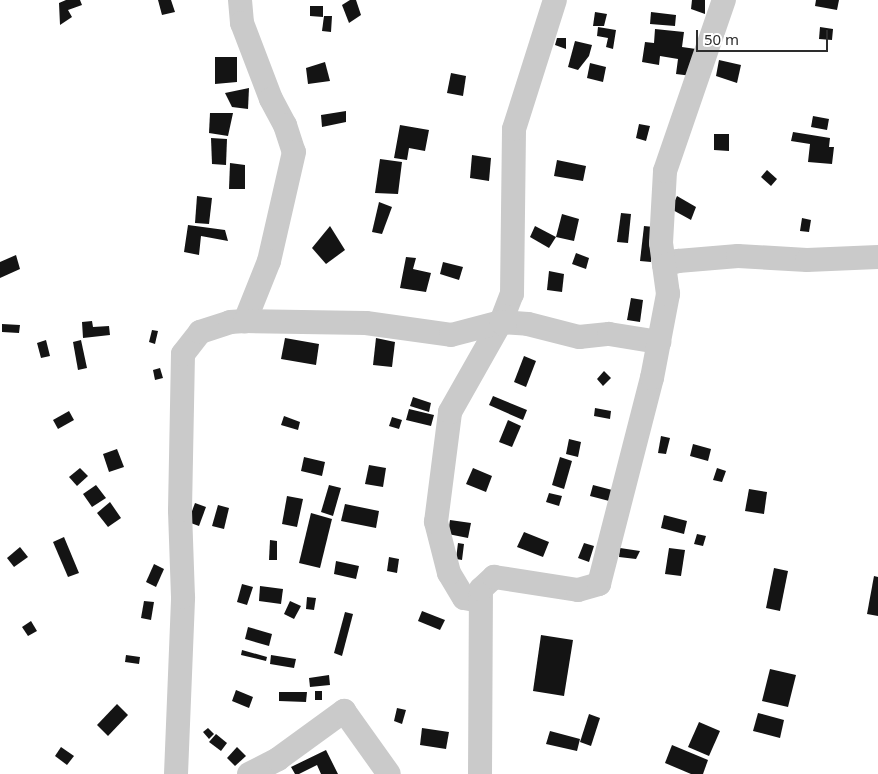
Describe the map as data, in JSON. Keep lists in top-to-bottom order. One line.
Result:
{"scale_bar":"50 m"}
